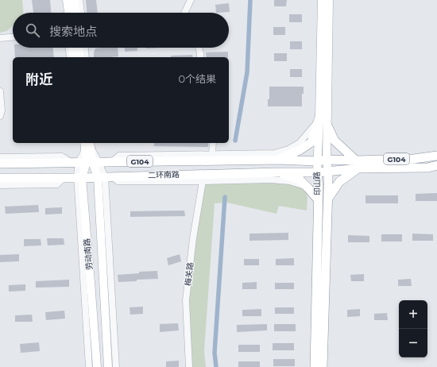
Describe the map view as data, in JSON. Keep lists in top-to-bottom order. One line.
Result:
{"streets":{"highway":["G104","二环南路","印山路"],"main road":["劳动南路"],"street":["梅关路"]},"crossings":[["G104","二环南路"],["G104","印山路"],["二环南路","印山路"],["二环南路","劳动南路"]],"page":{"search":"搜索地点","heading":["附近","0个结果"],"map_buttons":["+","−"]}}
